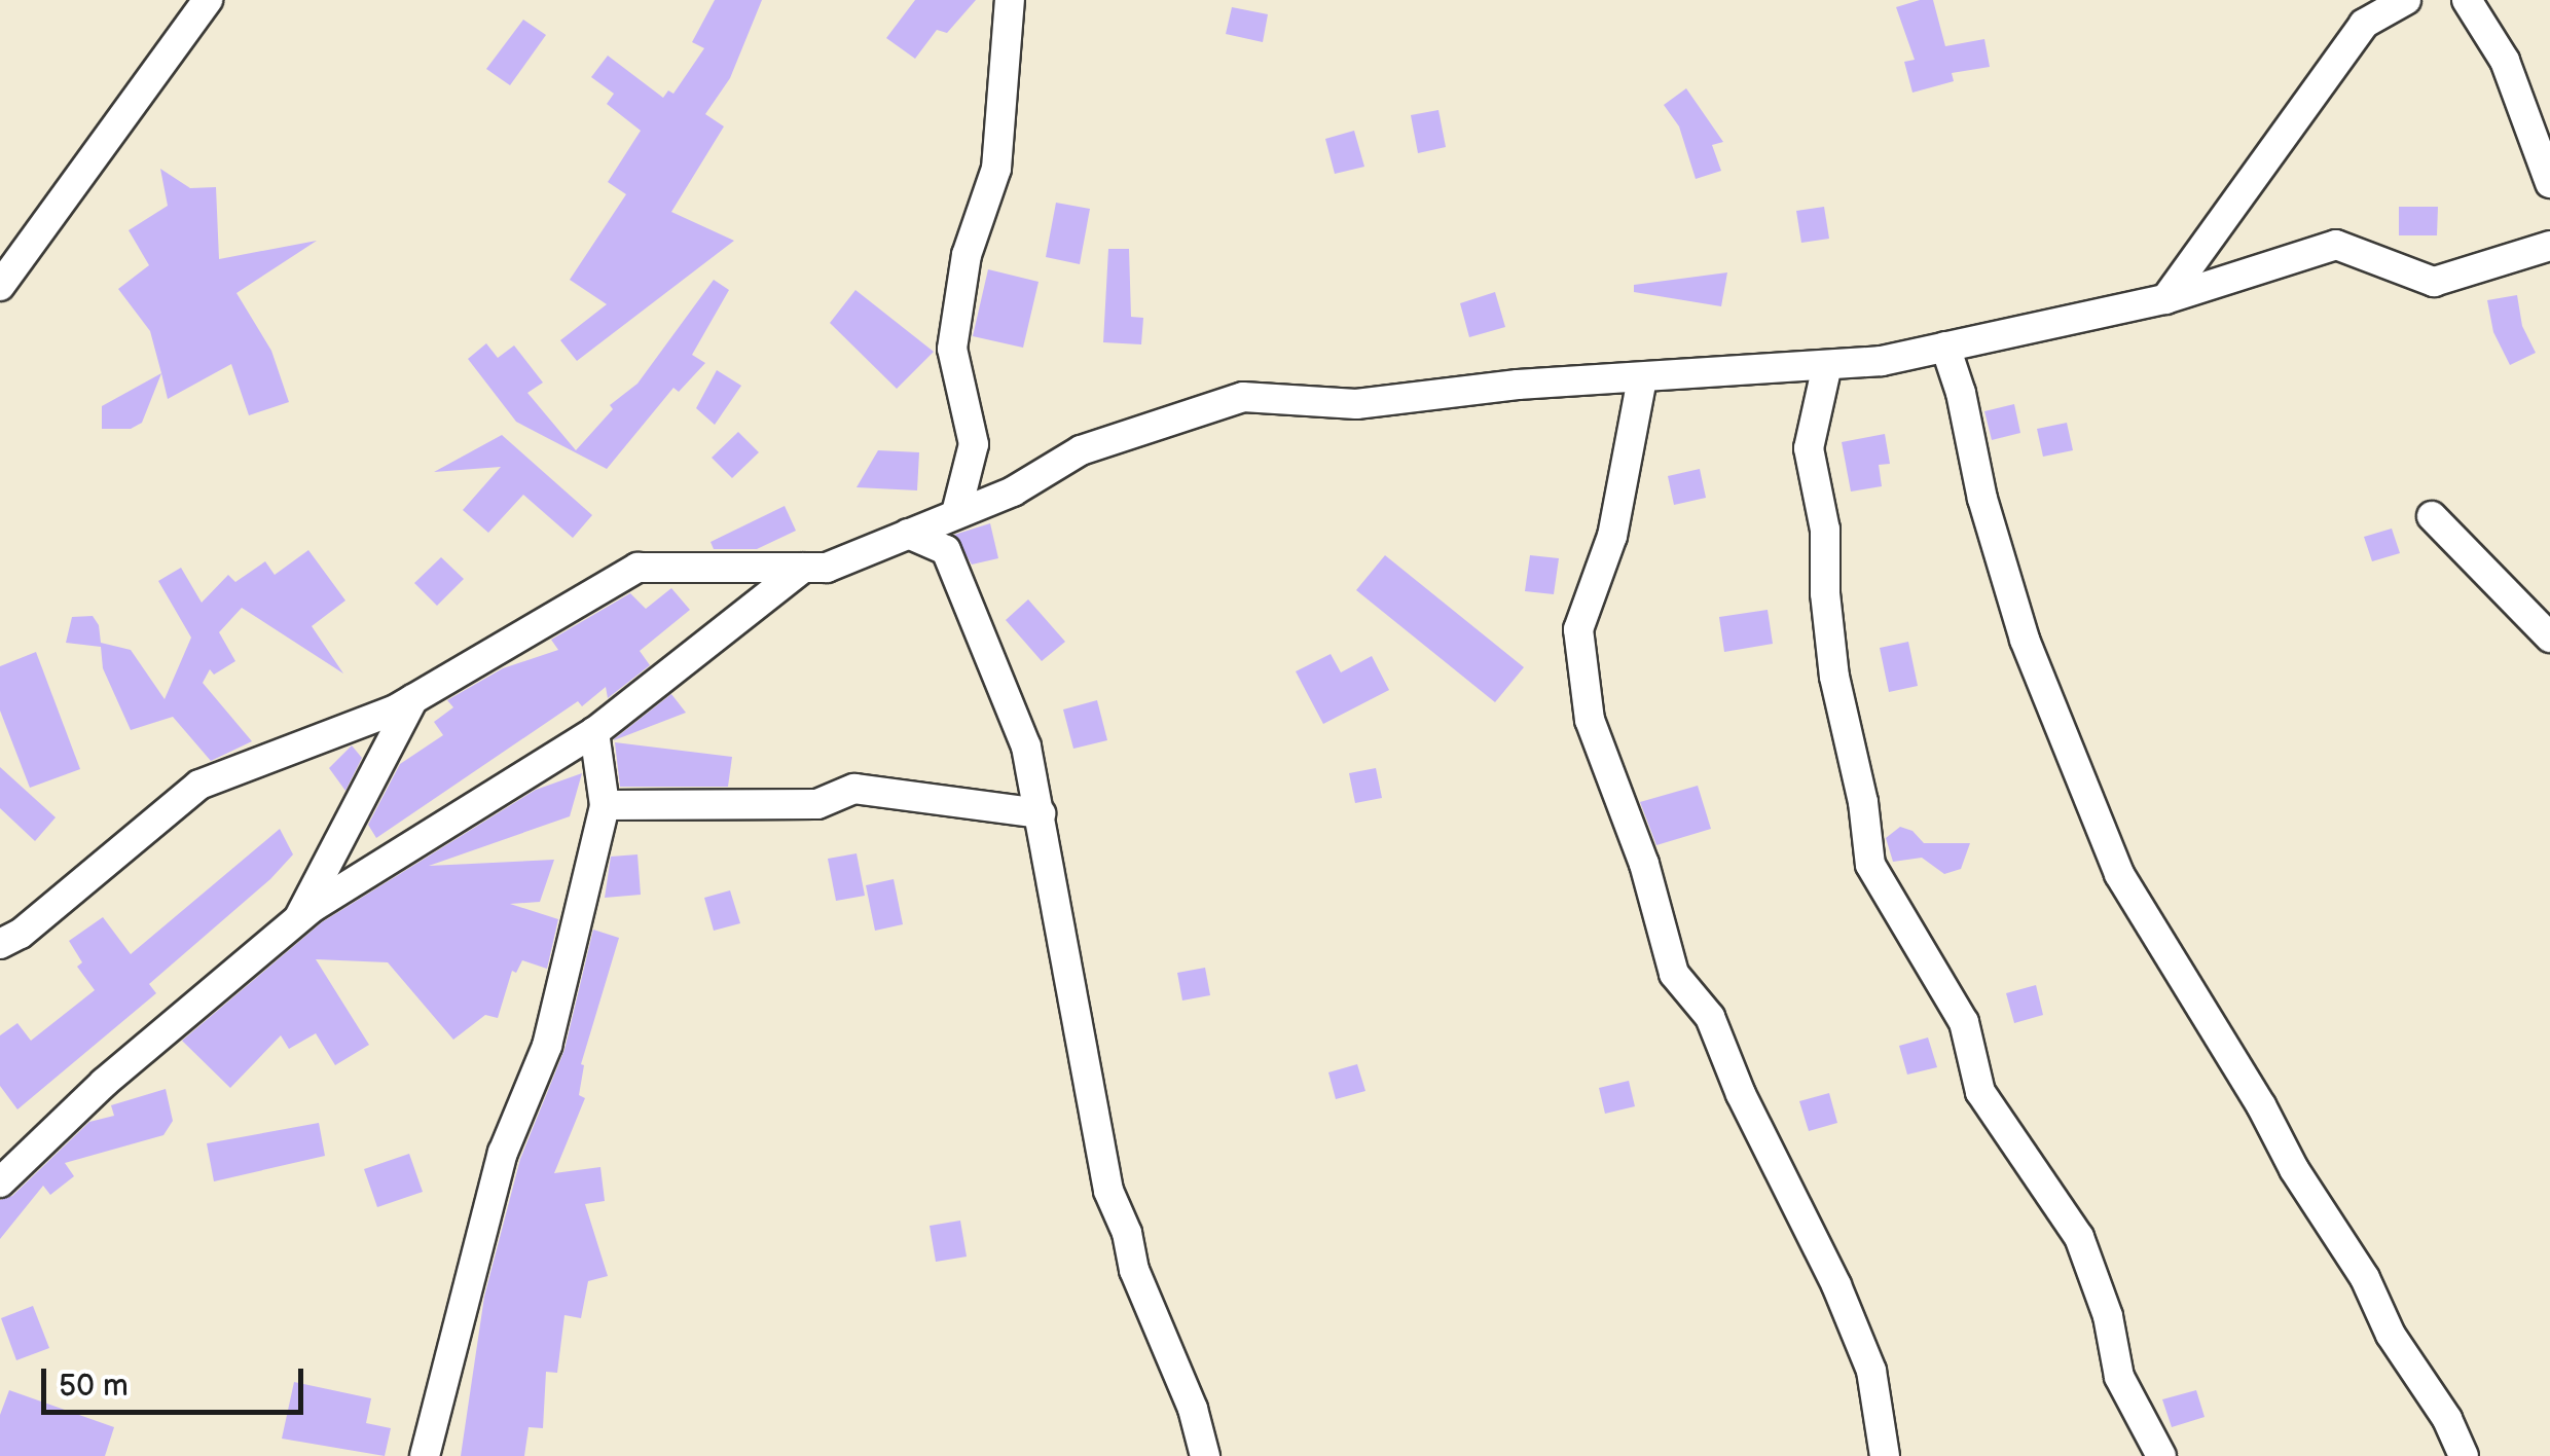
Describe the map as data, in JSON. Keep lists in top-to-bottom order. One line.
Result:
{"scale_bar":"50 m"}
